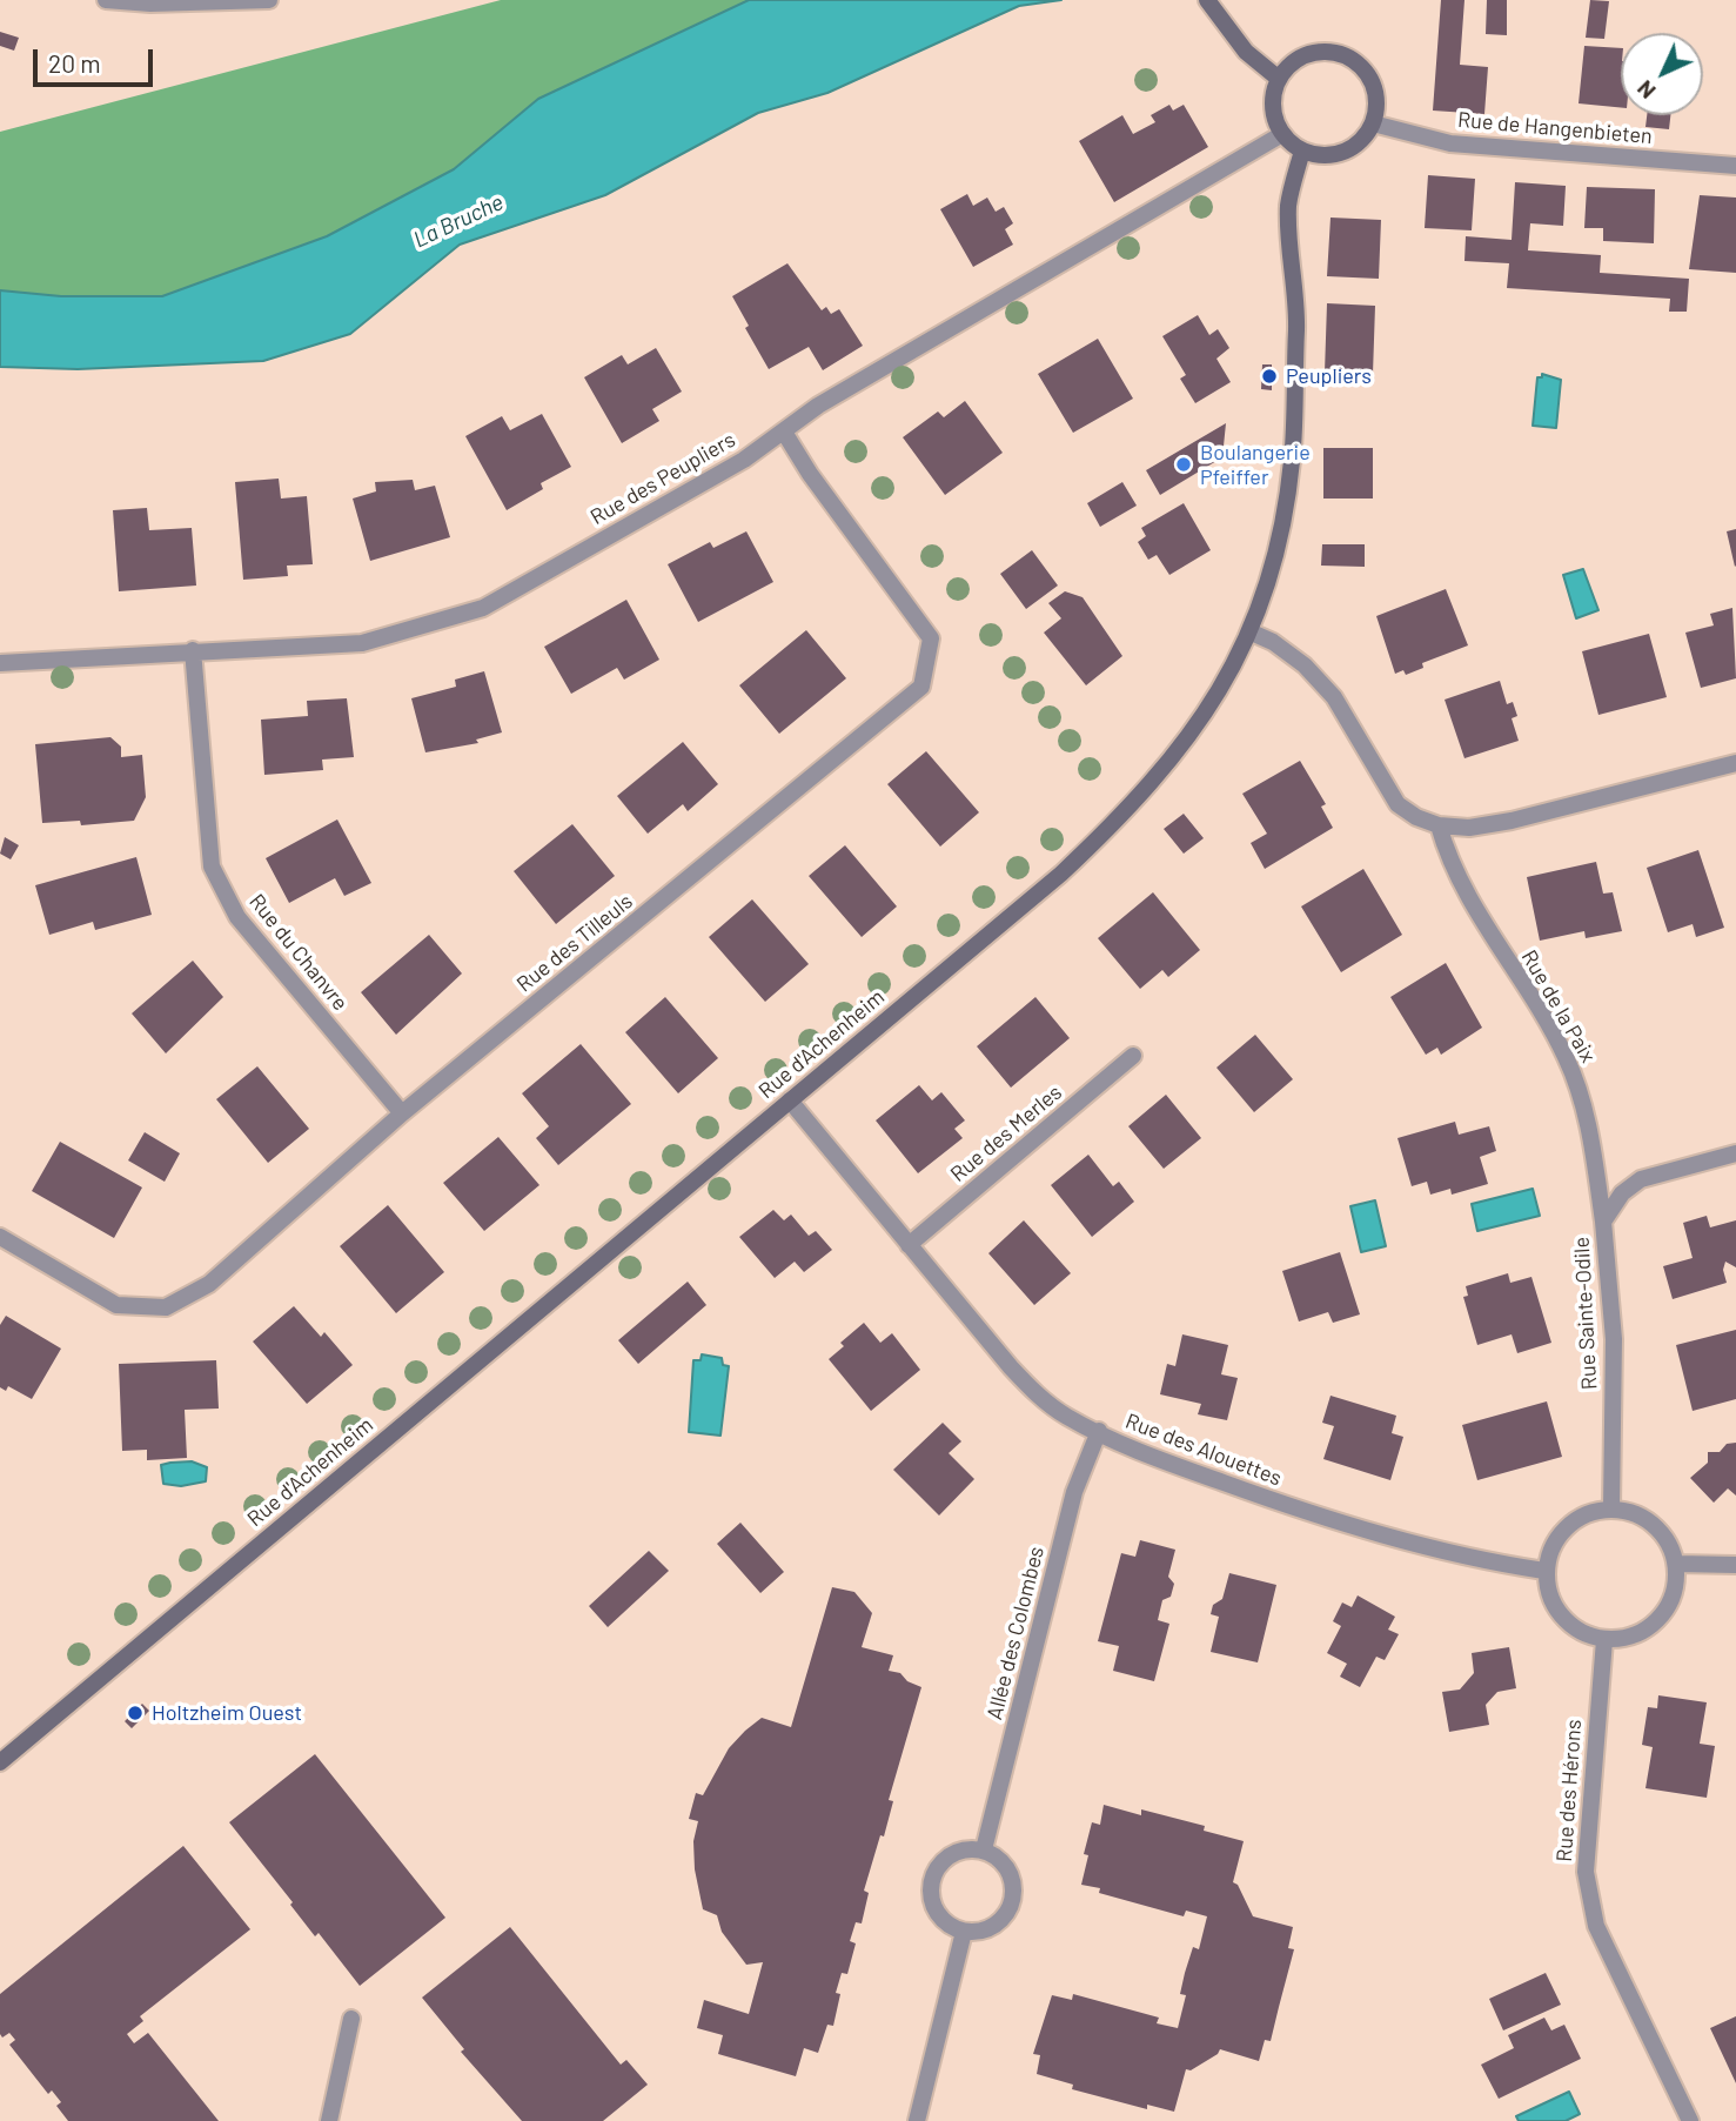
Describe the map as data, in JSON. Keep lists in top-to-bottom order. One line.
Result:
{"streets":{"main road":["Rue d'Achenheim"],"street":["Rue de Hangenbieten","Rue des Peupliers","Rue des Tilleuls","Rue du Chanvre","Rue de la Paix","Rue des Merles","Rue Sainte-Odile","Rue des Alouettes","Allée des Colombes","Rue des Hérons"]},"crossings":[["Rue de Hangenbieten","Rue des Peupliers"],["Rue de Hangenbieten","Rue d'Achenheim"],["Rue des Peupliers","Rue des Tilleuls"],["Rue des Peupliers","Rue du Chanvre"],["Rue des Peupliers","Rue d'Achenheim"],["Rue des Tilleuls","Rue du Chanvre"],["Rue de la Paix","Rue Sainte-Odile"],["Rue d'Achenheim","Rue des Alouettes"],["Rue des Merles","Rue des Alouettes"],["Rue Sainte-Odile","Rue des Alouettes"],["Rue Sainte-Odile","Rue des Hérons"],["Rue des Alouettes","Allée des Colombes"],["Rue des Alouettes","Rue des Hérons"]],"water":["La Bruche"],"places":["Peupliers","Boulangerie Pfeiffer","Holtzheim Ouest"],"scale_bar":"20 m","north":"bottom left"}
